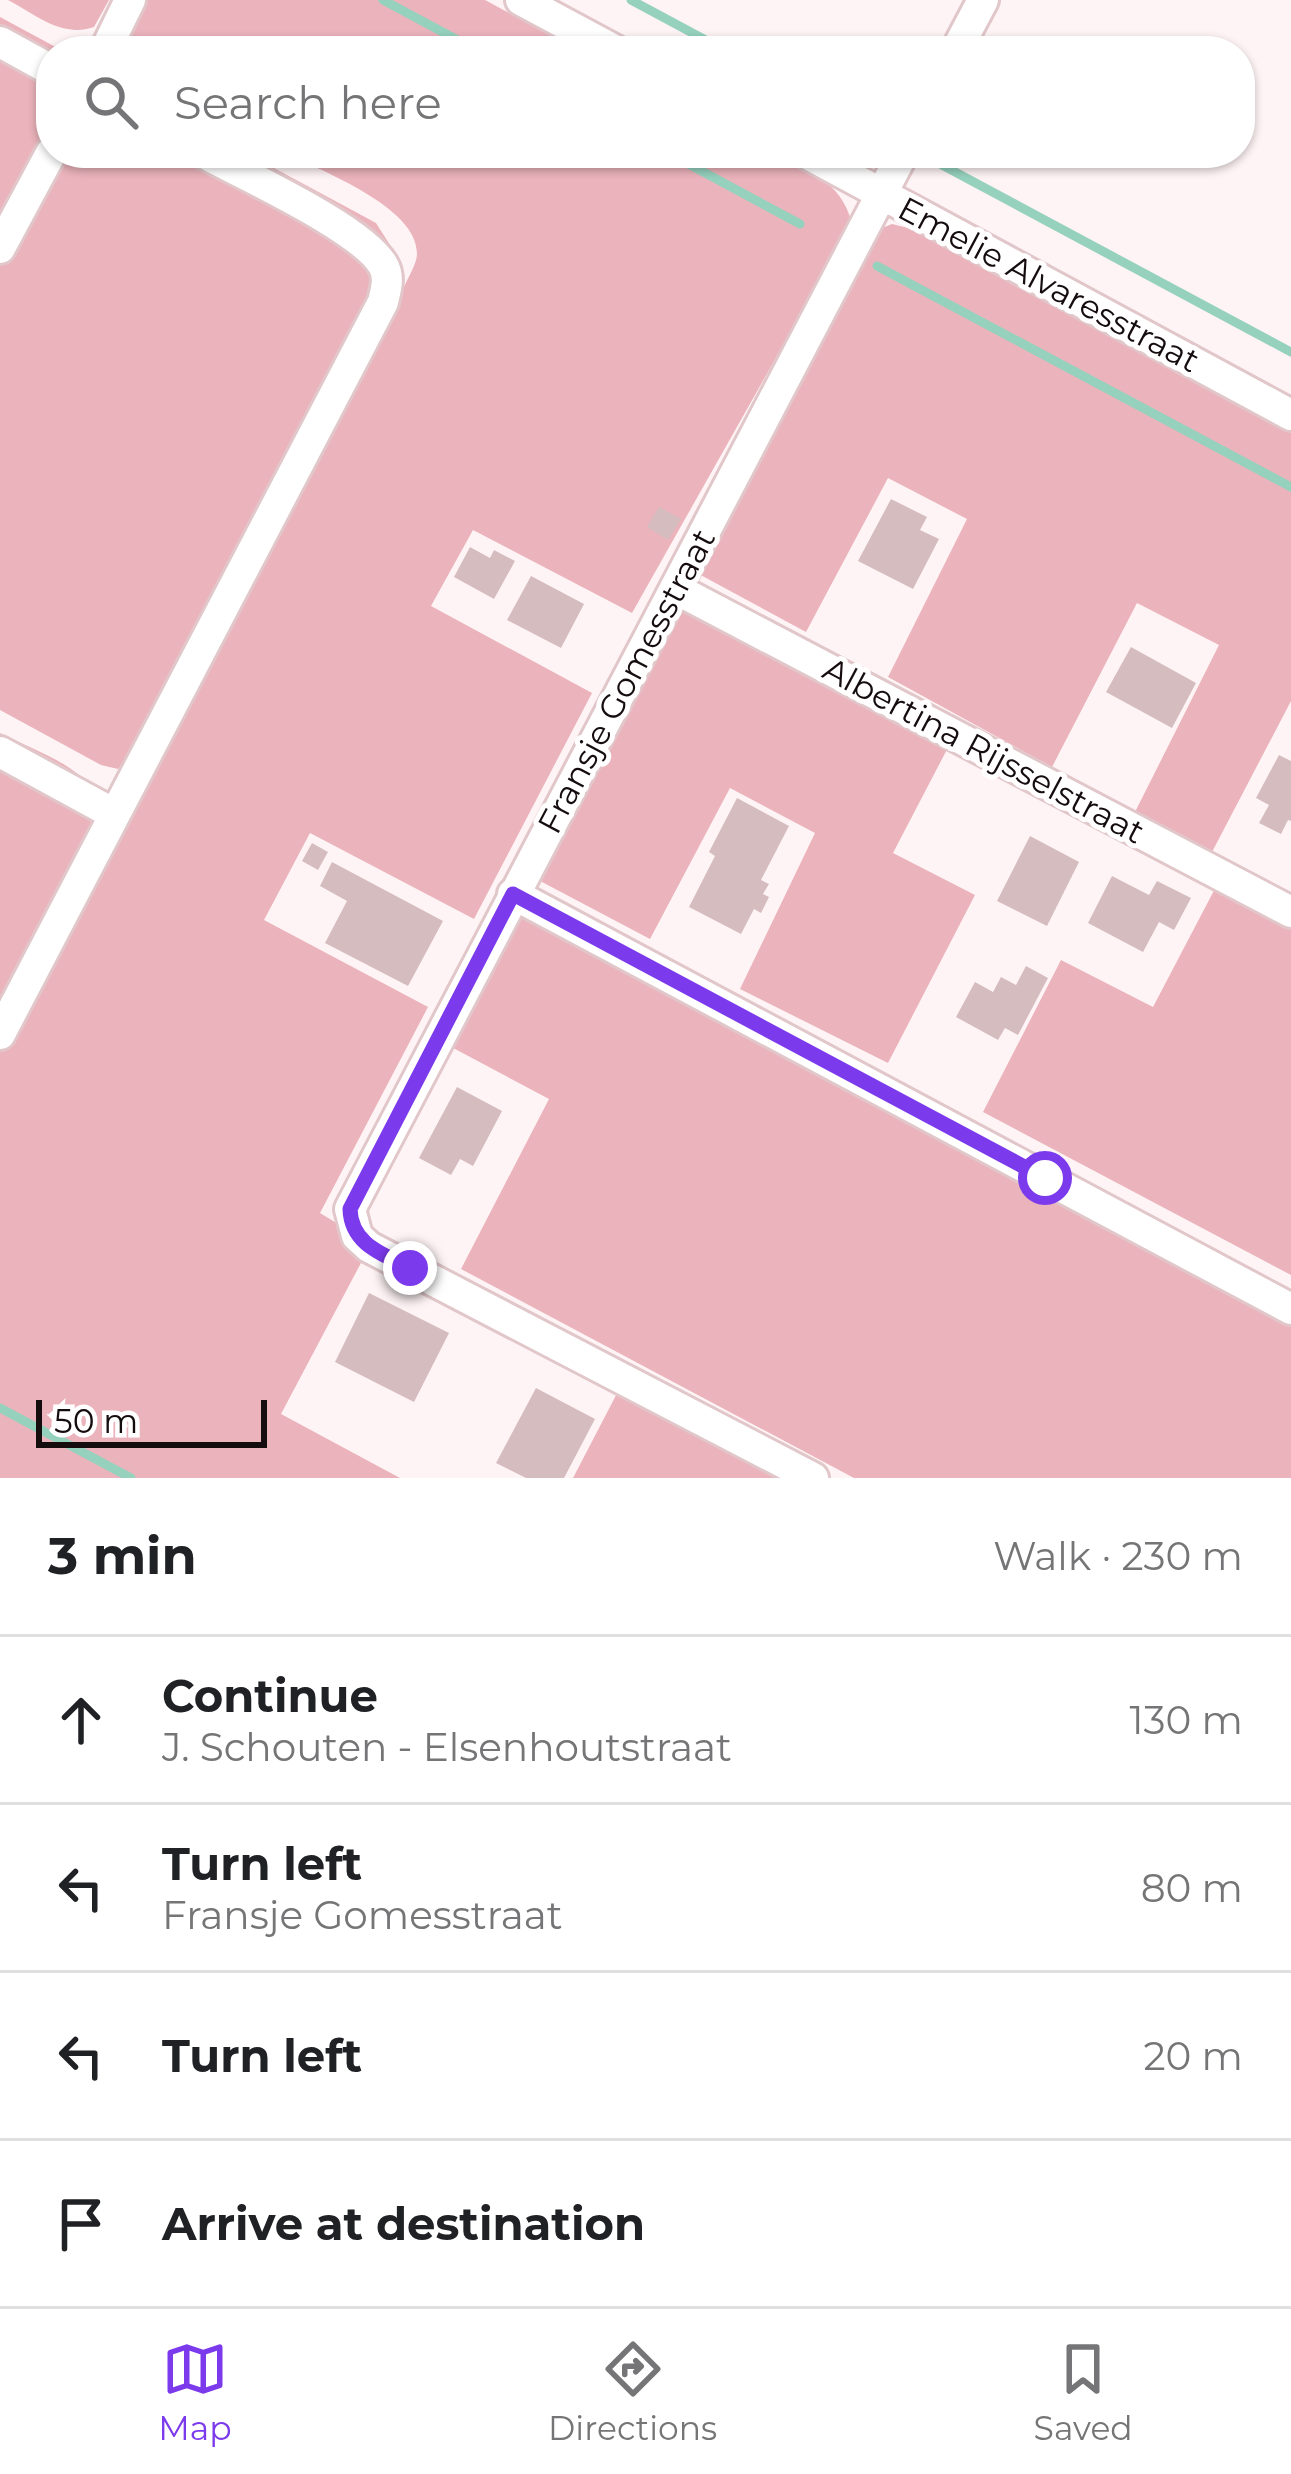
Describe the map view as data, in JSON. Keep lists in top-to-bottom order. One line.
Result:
{"streets":{"street":["Emelie Alvaresstraat","Fransje Gomesstraat","Albertina Rijsselstraat"]},"crossings":[["Emelie Alvaresstraat","Fransje Gomesstraat"],["Fransje Gomesstraat","Albertina Rijsselstraat"]],"scale_bar":"50 m","page":{"search":"Search here","scale":"50 m","heading":["3 min","Walk · 230 m"],"list":[["Continue","J. Schouten - Elsenhoutstraat","130 m"],["Turn left","Fransje Gomesstraat","80 m"],["Turn left","20 m"],"Arrive at destination"],"nav":["Map","Directions","Saved"]}}
